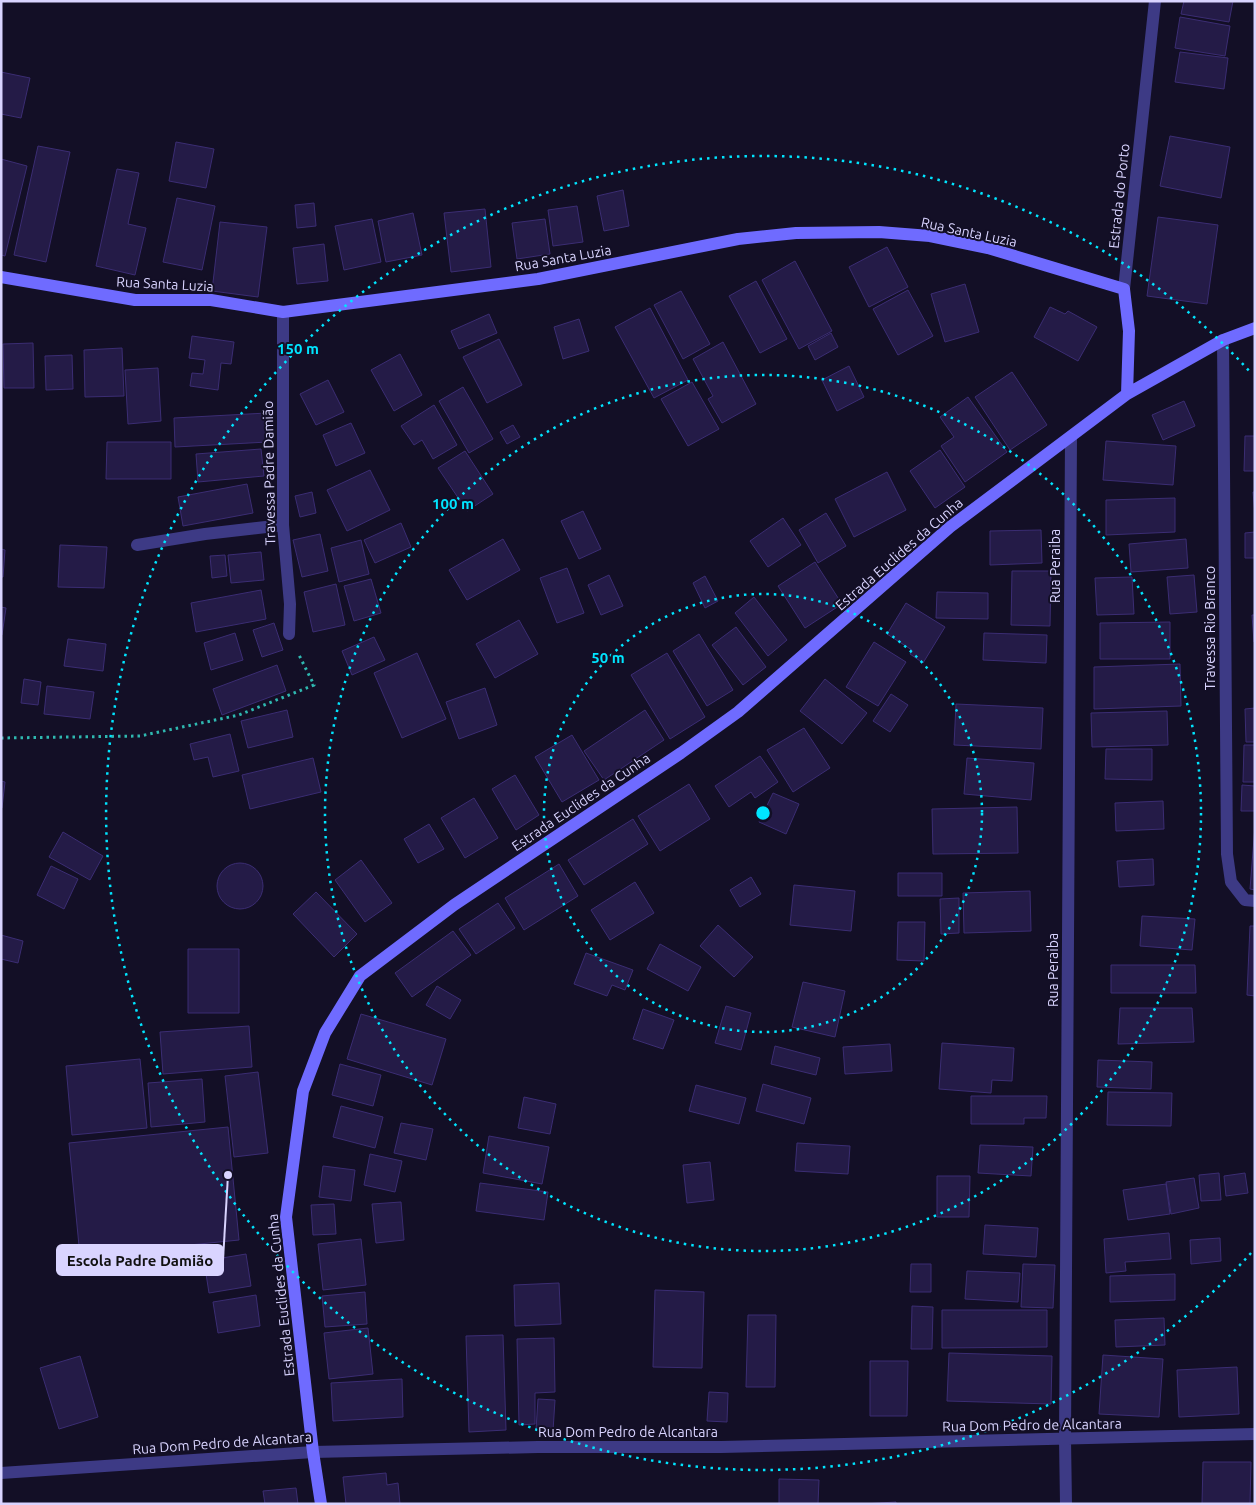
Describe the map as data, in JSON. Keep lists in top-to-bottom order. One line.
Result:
{"streets":{"street":["Estrada do Porto","Rua Santa Luzia","Travessa Padre Damião","Estrada Euclides da Cunha","Rua Peraiba","Travessa Rio Branco","Rua Dom Pedro de Alcantara"]},"crossings":[["Estrada do Porto","Rua Santa Luzia"],["Estrada do Porto","Estrada Euclides da Cunha"],["Rua Santa Luzia","Travessa Padre Damião"],["Estrada Euclides da Cunha","Rua Peraiba"],["Estrada Euclides da Cunha","Travessa Rio Branco"],["Estrada Euclides da Cunha","Rua Dom Pedro de Alcantara"],["Rua Peraiba","Rua Dom Pedro de Alcantara"]],"places":["Escola Padre Damião"],"rings":["150 m","100 m","50 m"]}
